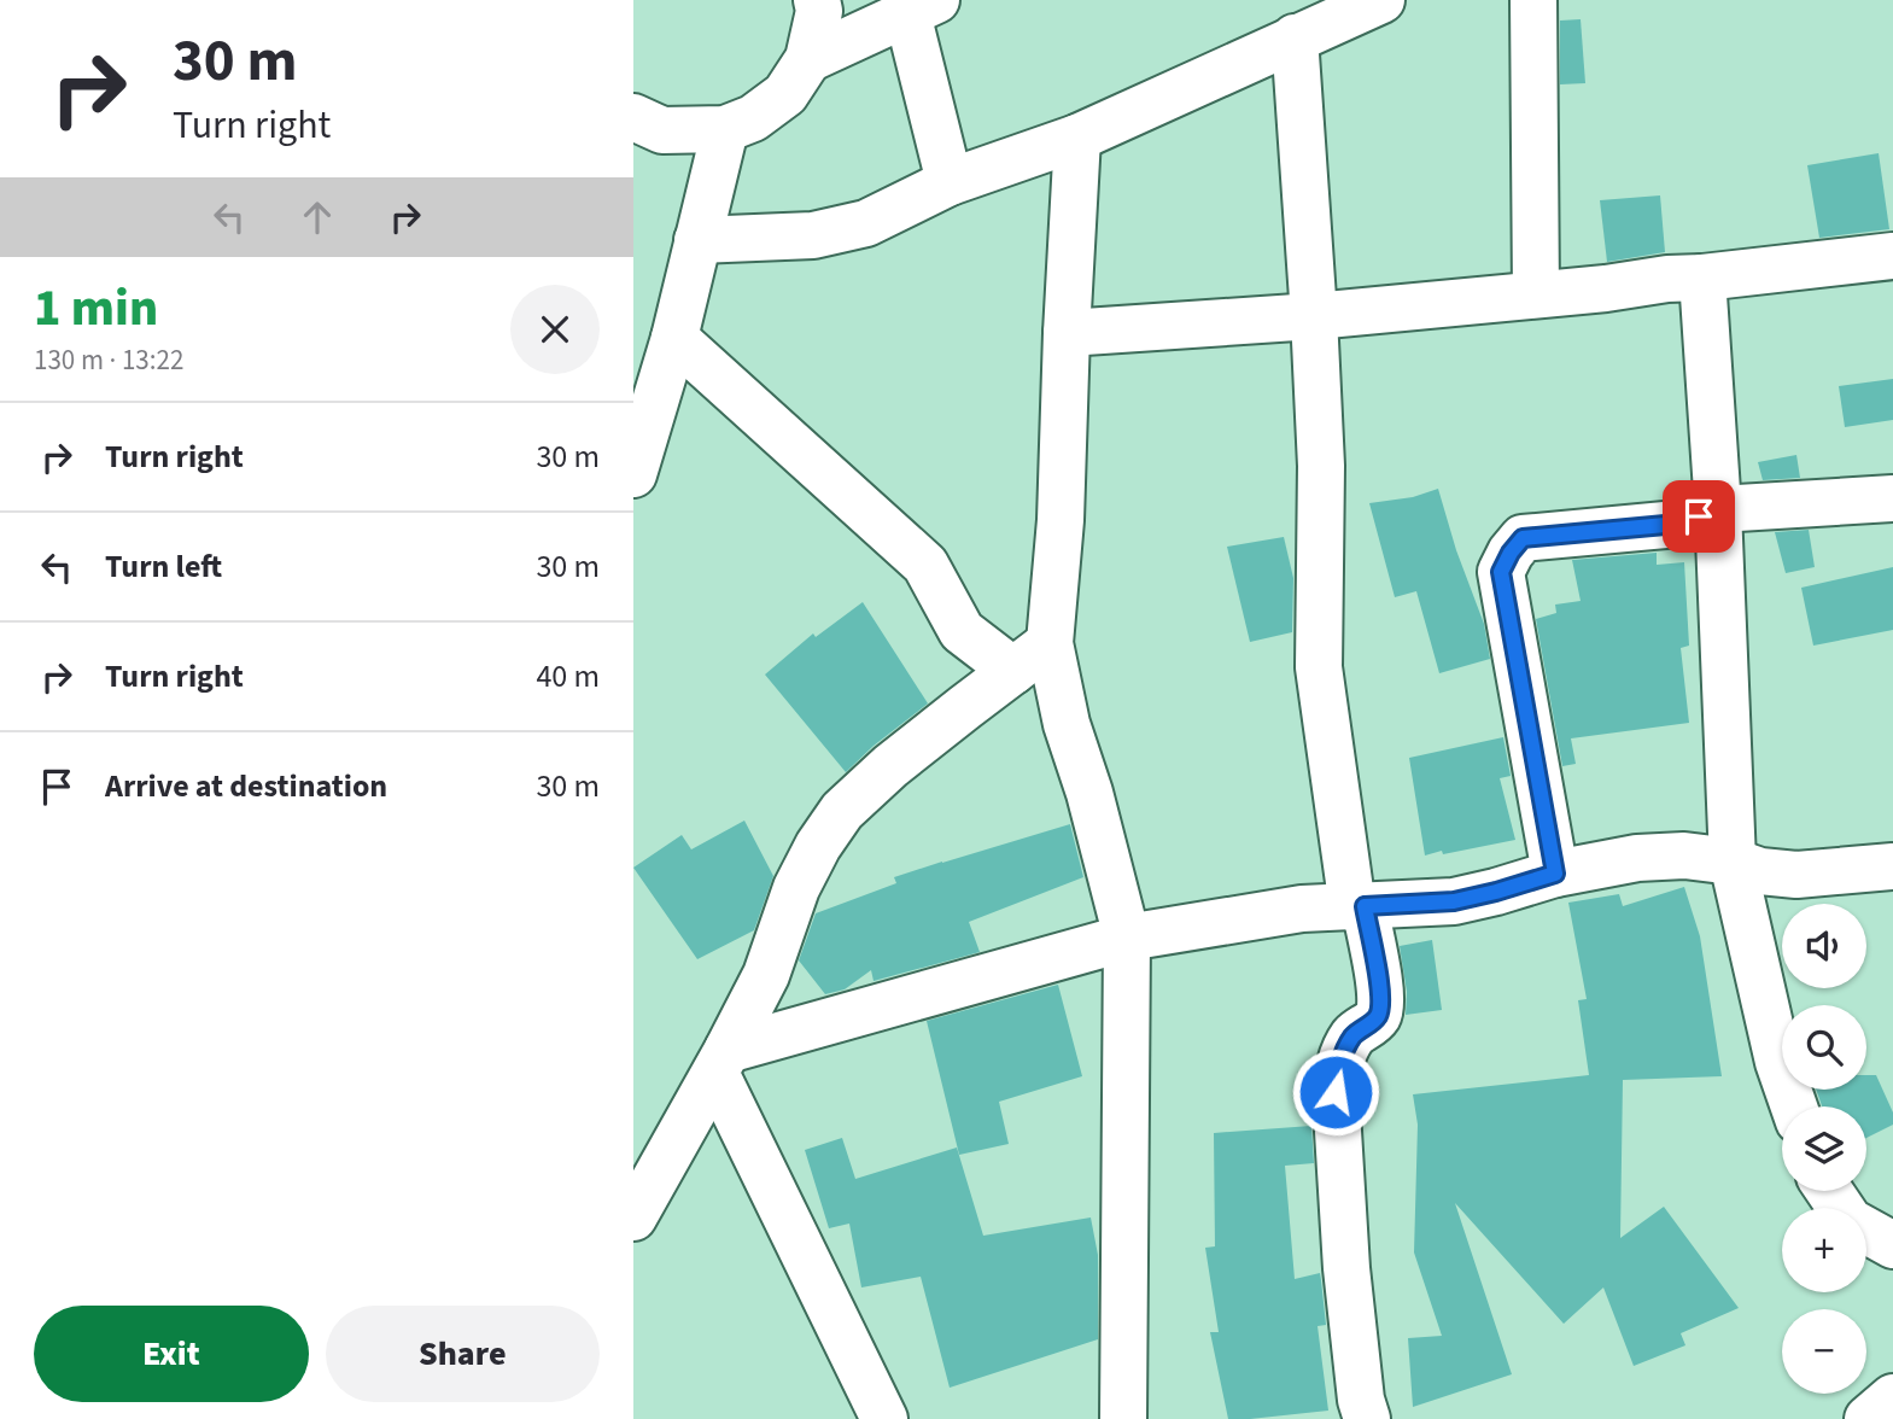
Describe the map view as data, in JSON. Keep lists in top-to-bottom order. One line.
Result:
{"page":{"turn":["30 m","Turn right"],"heading":["1 min","130 m · 13:22"],"list":[{"name":"Turn right","value":"30 m"},{"name":"Turn left","value":"30 m"},{"name":"Turn right","value":"40 m"},{"name":"Arrive at destination","value":"30 m"}],"map_buttons":["+","−"],"buttons":["Exit","Share"]}}
